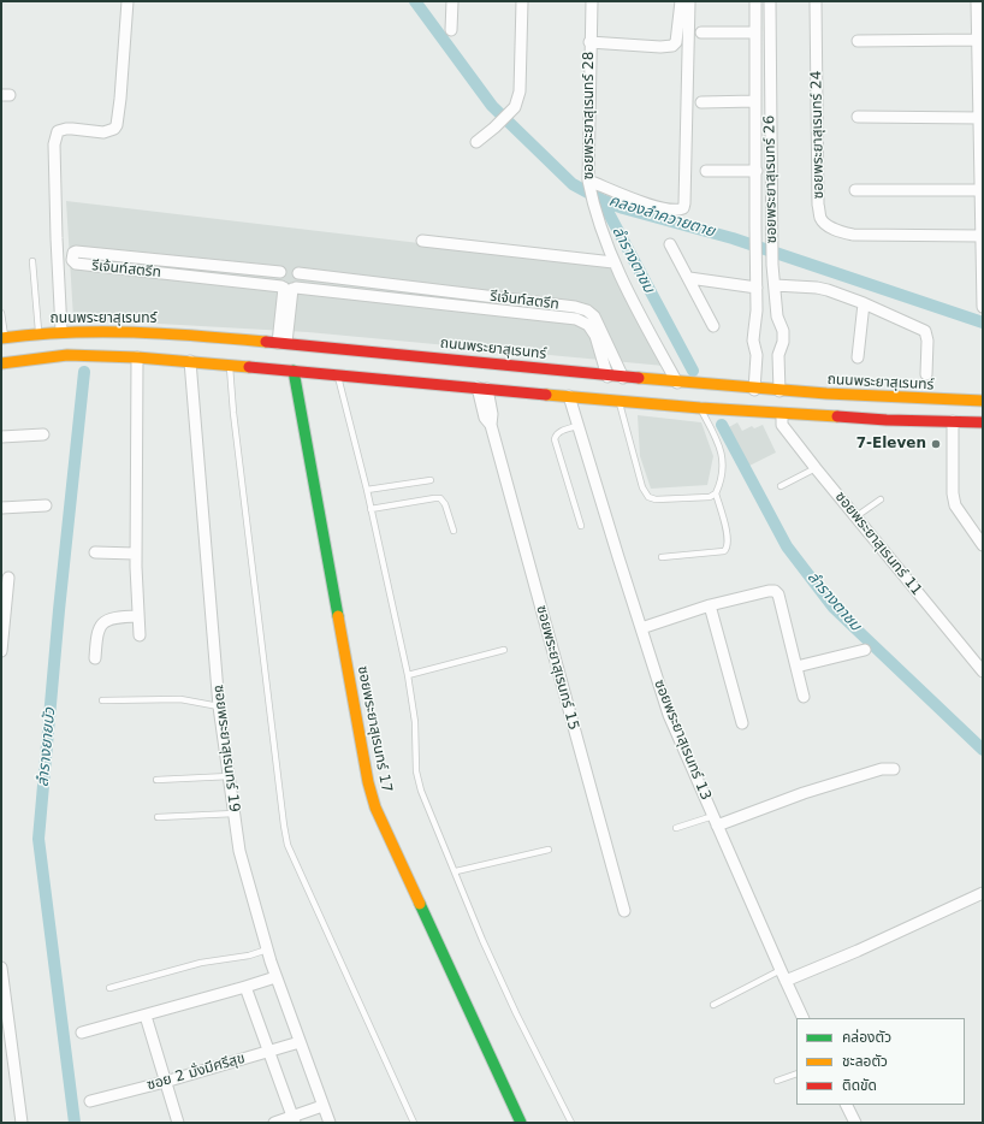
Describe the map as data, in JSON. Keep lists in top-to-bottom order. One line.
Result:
{"streets":{"street":["ซอยพระยาสุเรนทร์ 28","ซอยพระยาสุเรนทร์ 24","ซอยพระยาสุเรนทร์ 26","รีเจ้นท์สตรีท","ถนนพระยาสุเรนทร์","ซอยพระยาสุเรนทร์ 11","ซอยพระยาสุเรนทร์ 15","ซอยพระยาสุเรนทร์ 17","ซอยพระยาสุเรนทร์ 13","ซอยพระยาสุเรนทร์ 19","ซอย 2 มั่งมีศรีสุข"]},"crossings":[["ซอยพระยาสุเรนทร์ 28","ถนนพระยาสุเรนทร์"],["ซอยพระยาสุเรนทร์ 26","ถนนพระยาสุเรนทร์"],["รีเจ้นท์สตรีท","ถนนพระยาสุเรนทร์"],["ถนนพระยาสุเรนทร์","ซอยพระยาสุเรนทร์ 11"],["ถนนพระยาสุเรนทร์","ซอยพระยาสุเรนทร์ 15"],["ถนนพระยาสุเรนทร์","ซอยพระยาสุเรนทร์ 17"],["ถนนพระยาสุเรนทร์","ซอยพระยาสุเรนทร์ 13"],["ถนนพระยาสุเรนทร์","ซอยพระยาสุเรนทร์ 19"],["ซอยพระยาสุเรนทร์ 19","ซอย 2 มั่งมีศรีสุข"]],"water":["คลองลำควายตาย","ลำรางตาชม","ลำรางยายบัว"],"places":["7-Eleven"],"legend":["คล่องตัว","ชะลอตัว","ติดขัด"]}
